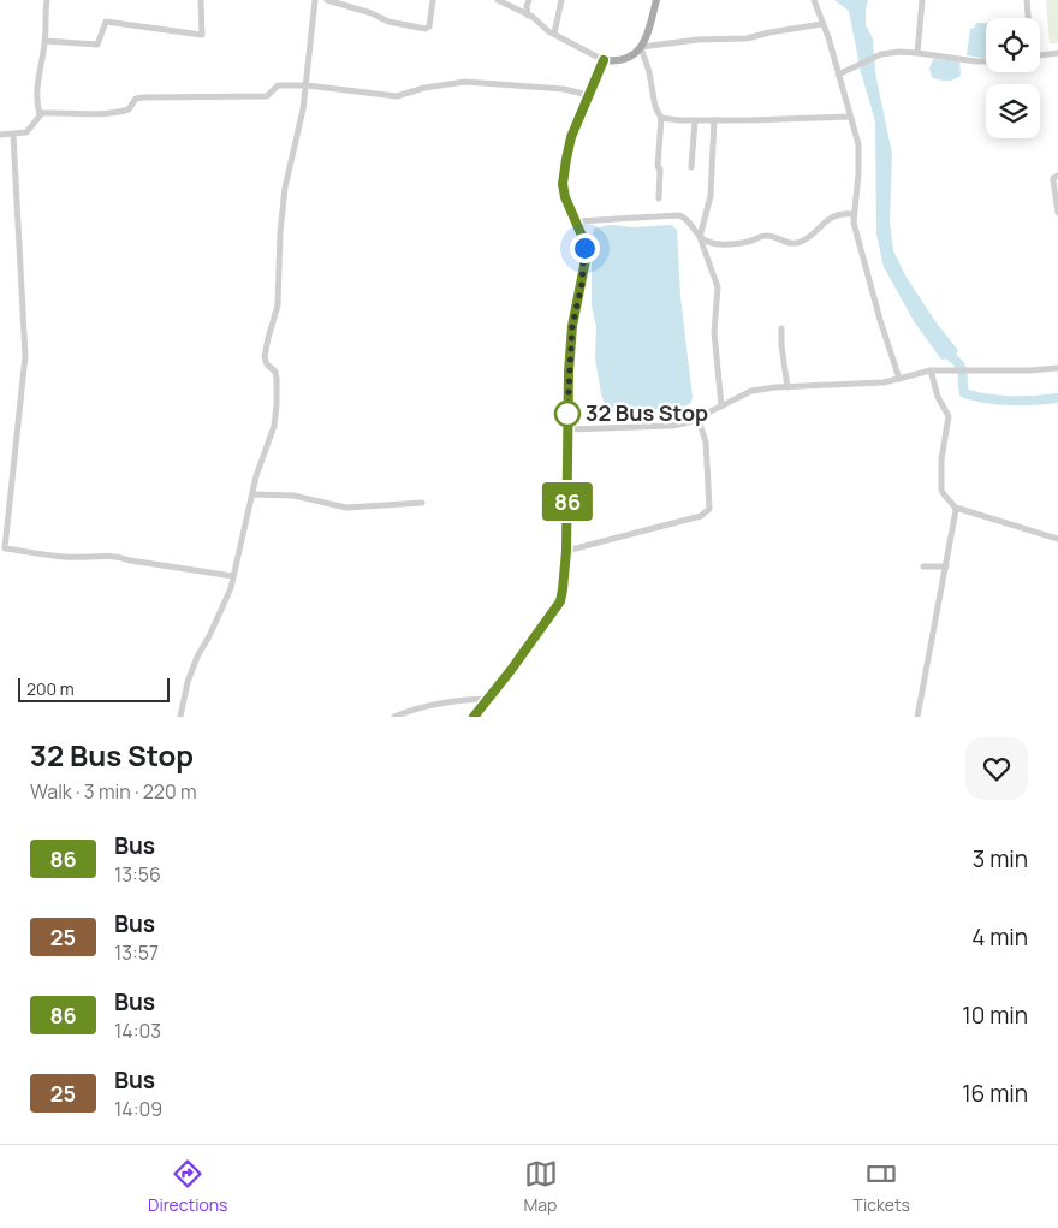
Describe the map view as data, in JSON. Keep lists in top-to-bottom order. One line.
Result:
{"places":["32 Bus Stop"],"lines":["bus line 86"],"scale_bar":"200 m","page":{"on_map":"86","scale":"200 m","heading":["32 Bus Stop","Walk · 3 min · 220 m"],"list":[{"mark":"86","name":"Bus","note":"13:56","value":"3 min"},{"mark":"25","name":"Bus","note":"13:57","value":"4 min"},{"mark":"86","name":"Bus","note":"14:03","value":"10 min"},{"mark":"25","name":"Bus","note":"14:09","value":"16 min"}],"tabs":["Directions","Map","Tickets"]}}
